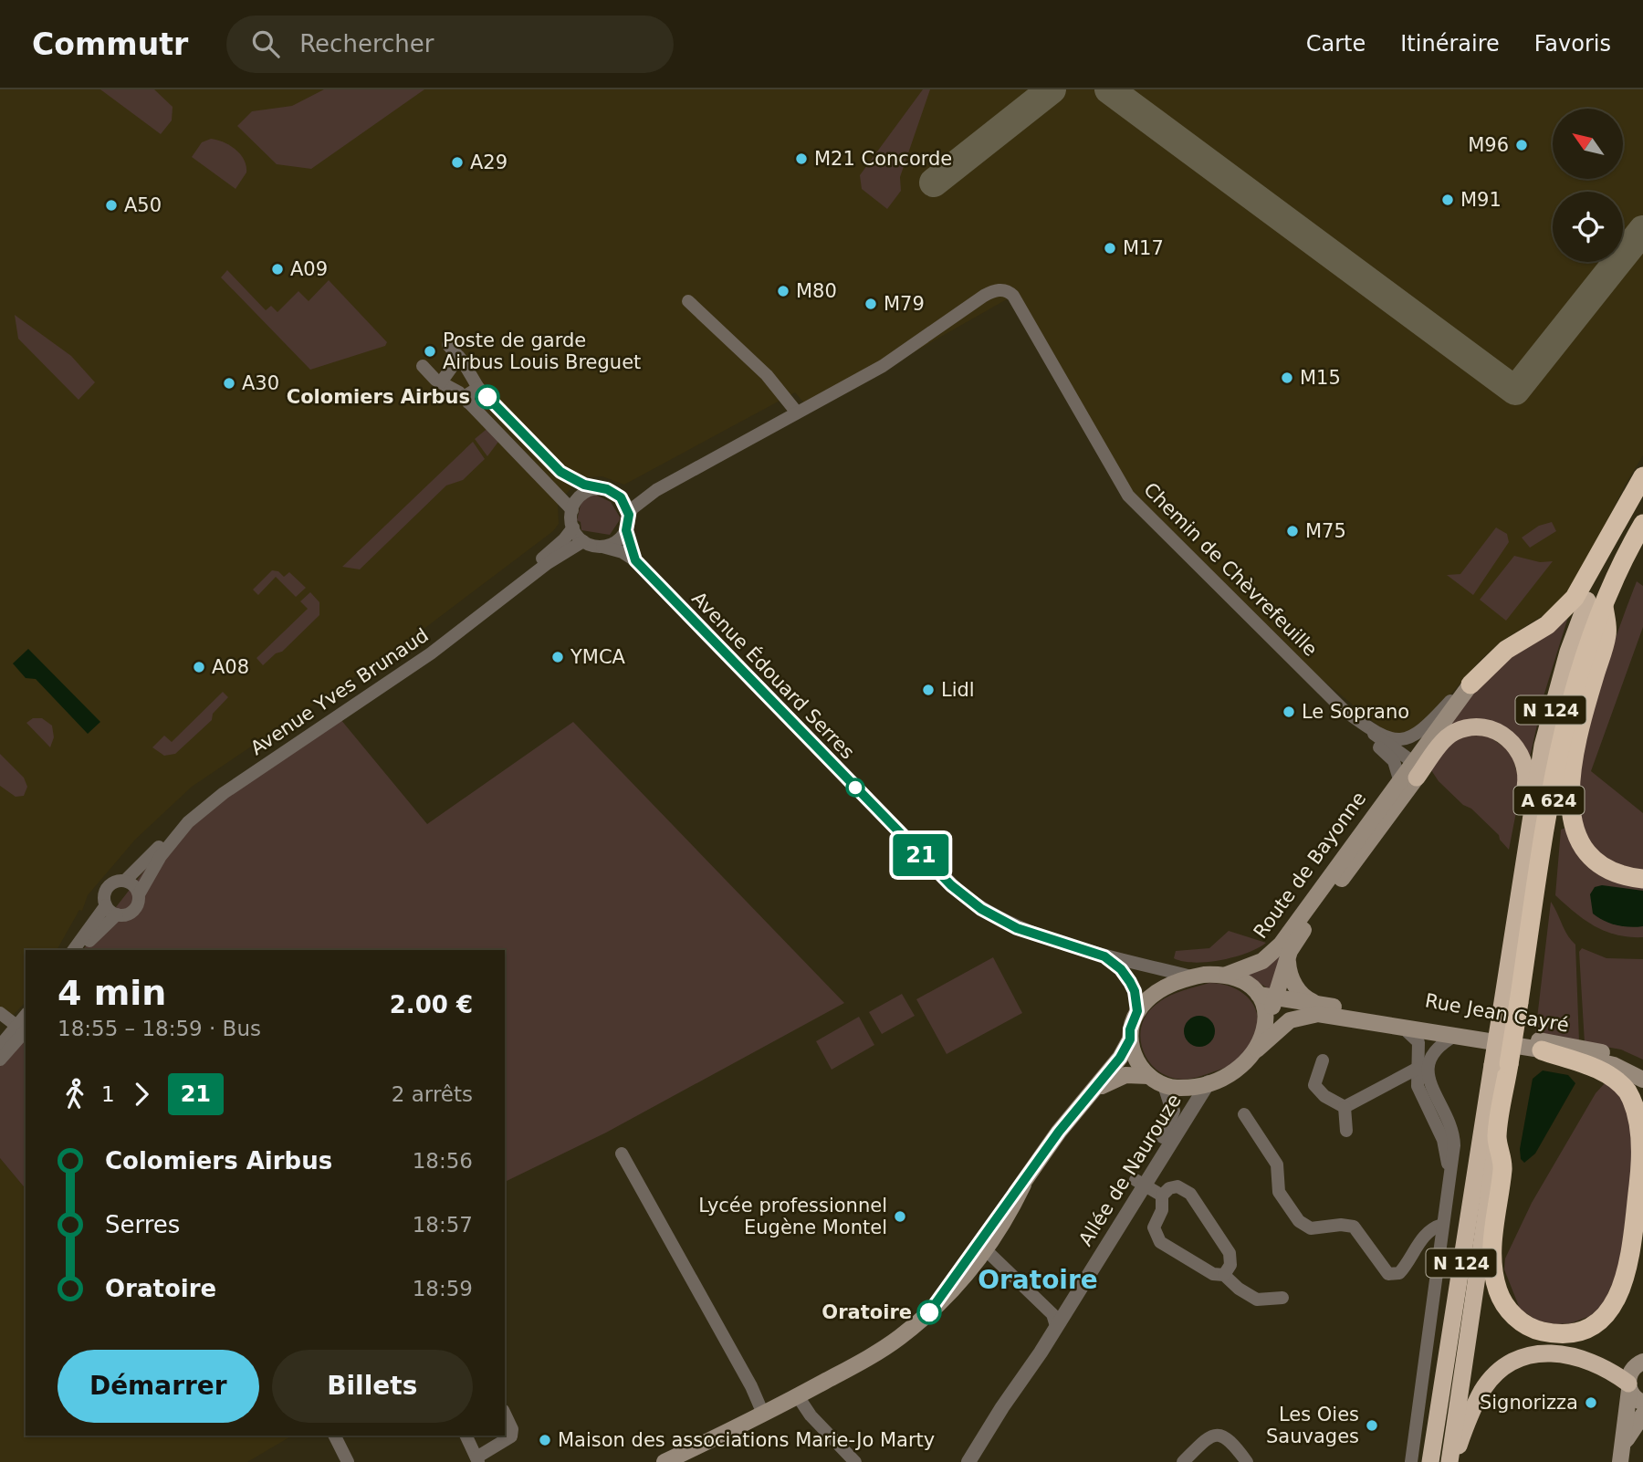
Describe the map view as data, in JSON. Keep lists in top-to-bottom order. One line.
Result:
{"streets":{"highway":["N 124","A 624"],"main road":["Route de Bayonne","Rue Jean Cayré"],"street":["Chemin de Chèvrefeuille","Avenue Édouard Serres","Avenue Yves Brunaud","Allée de Naurouze"]},"crossings":[["Chemin de Chèvrefeuille","Avenue Édouard Serres"],["Chemin de Chèvrefeuille","Avenue Yves Brunaud"],["Chemin de Chèvrefeuille","Route de Bayonne"],["Avenue Édouard Serres","Avenue Yves Brunaud"],["Avenue Édouard Serres","Route de Bayonne"],["Avenue Édouard Serres","Allée de Naurouze"],["N 124","A 624"],["Route de Bayonne","Allée de Naurouze"]],"districts":["Oratoire"],"places":["M96","M21 Concorde","A29","M91","A50","M17","A09","M80","M79","Poste de garde Airbus Louis Breguet","M15","A30","Colomiers Airbus","M75","YMCA","A08","Lidl","Le Soprano","Lycée professionnel Eugène Montel","Oratoire","Signorizza","Les Oies Sauvages","Maison des associations Marie-Jo Marty"],"lines":["bus line 21"],"north":"top left","page":{"header":"Commutr","search":"Rechercher","nav":["Carte","Itinéraire","Favoris"],"on_map":"21","heading":["4 min","18:55 – 18:59 · Bus","2.00 €"],"legs":["1","21","2 arrêts"],"list":[{"name":"Colomiers Airbus","value":"18:56"},{"name":"Serres","value":"18:57"},{"name":"Oratoire","value":"18:59"}],"buttons":["Démarrer","Billets"]}}
